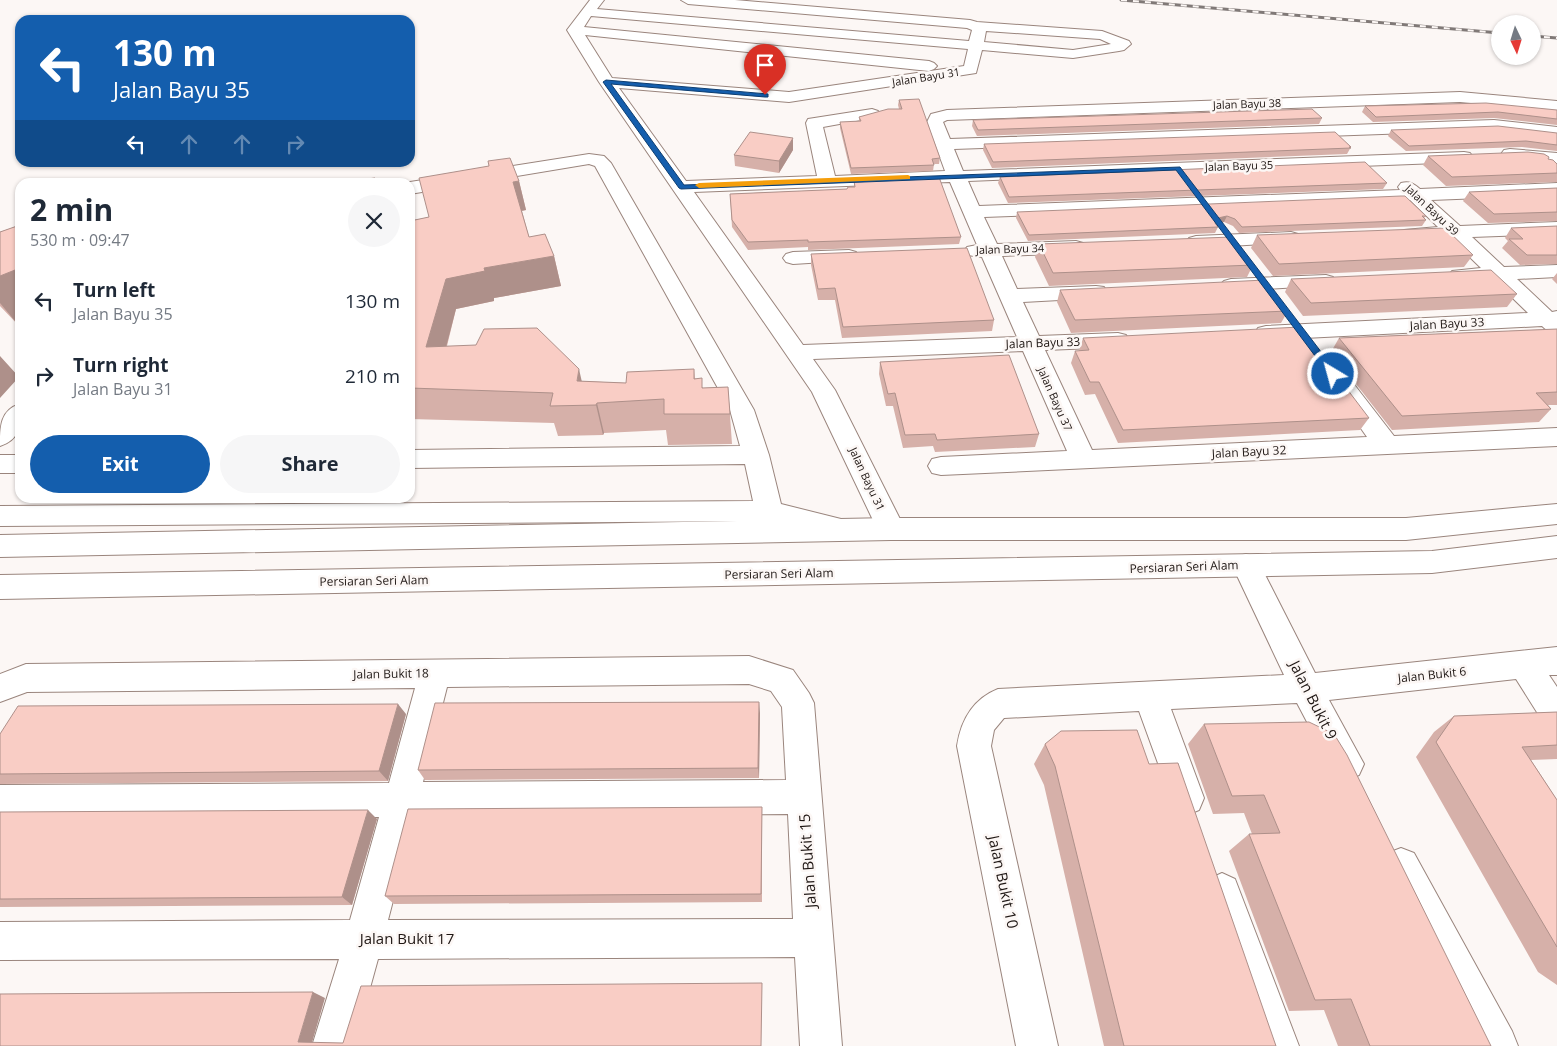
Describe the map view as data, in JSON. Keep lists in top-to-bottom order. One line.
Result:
{"streets":{"street":["Jalan Bayu 31","Jalan Bayu 38","Jalan Bayu 35","Jalan Bayu 39","Jalan Bayu 34","Jalan Bayu 33","Jalan Bayu 37","Jalan Bayu 32","Persiaran Seri Alam","Jalan Bukit 18","Jalan Bukit 6","Jalan Bukit 9","Jalan Bukit 15","Jalan Bukit 10","Jalan Bukit 17"]},"crossings":[["Jalan Bayu 31","Jalan Bayu 35"],["Jalan Bayu 31","Jalan Bayu 33"],["Jalan Bayu 38","Jalan Bayu 39"],["Jalan Bayu 38","Jalan Bayu 37"],["Jalan Bayu 35","Jalan Bayu 39"],["Jalan Bayu 35","Jalan Bayu 37"],["Jalan Bayu 39","Jalan Bayu 33"],["Jalan Bayu 34","Jalan Bayu 37"],["Jalan Bayu 33","Jalan Bayu 37"],["Jalan Bayu 37","Jalan Bayu 32"],["Persiaran Seri Alam","Jalan Bukit 9"],["Jalan Bukit 18","Jalan Bukit 15"],["Jalan Bukit 6","Jalan Bukit 9"],["Jalan Bukit 6","Jalan Bukit 10"],["Jalan Bukit 15","Jalan Bukit 17"]],"north":"bottom","page":{"turn":["130 m","Jalan Bayu 35"],"heading":["2 min","530 m · 09:47"],"list":[{"name":"Turn left","note":"Jalan Bayu 35","value":"130 m"},{"name":"Turn right","note":"Jalan Bayu 31","value":"210 m"}],"buttons":["Exit","Share"]}}
